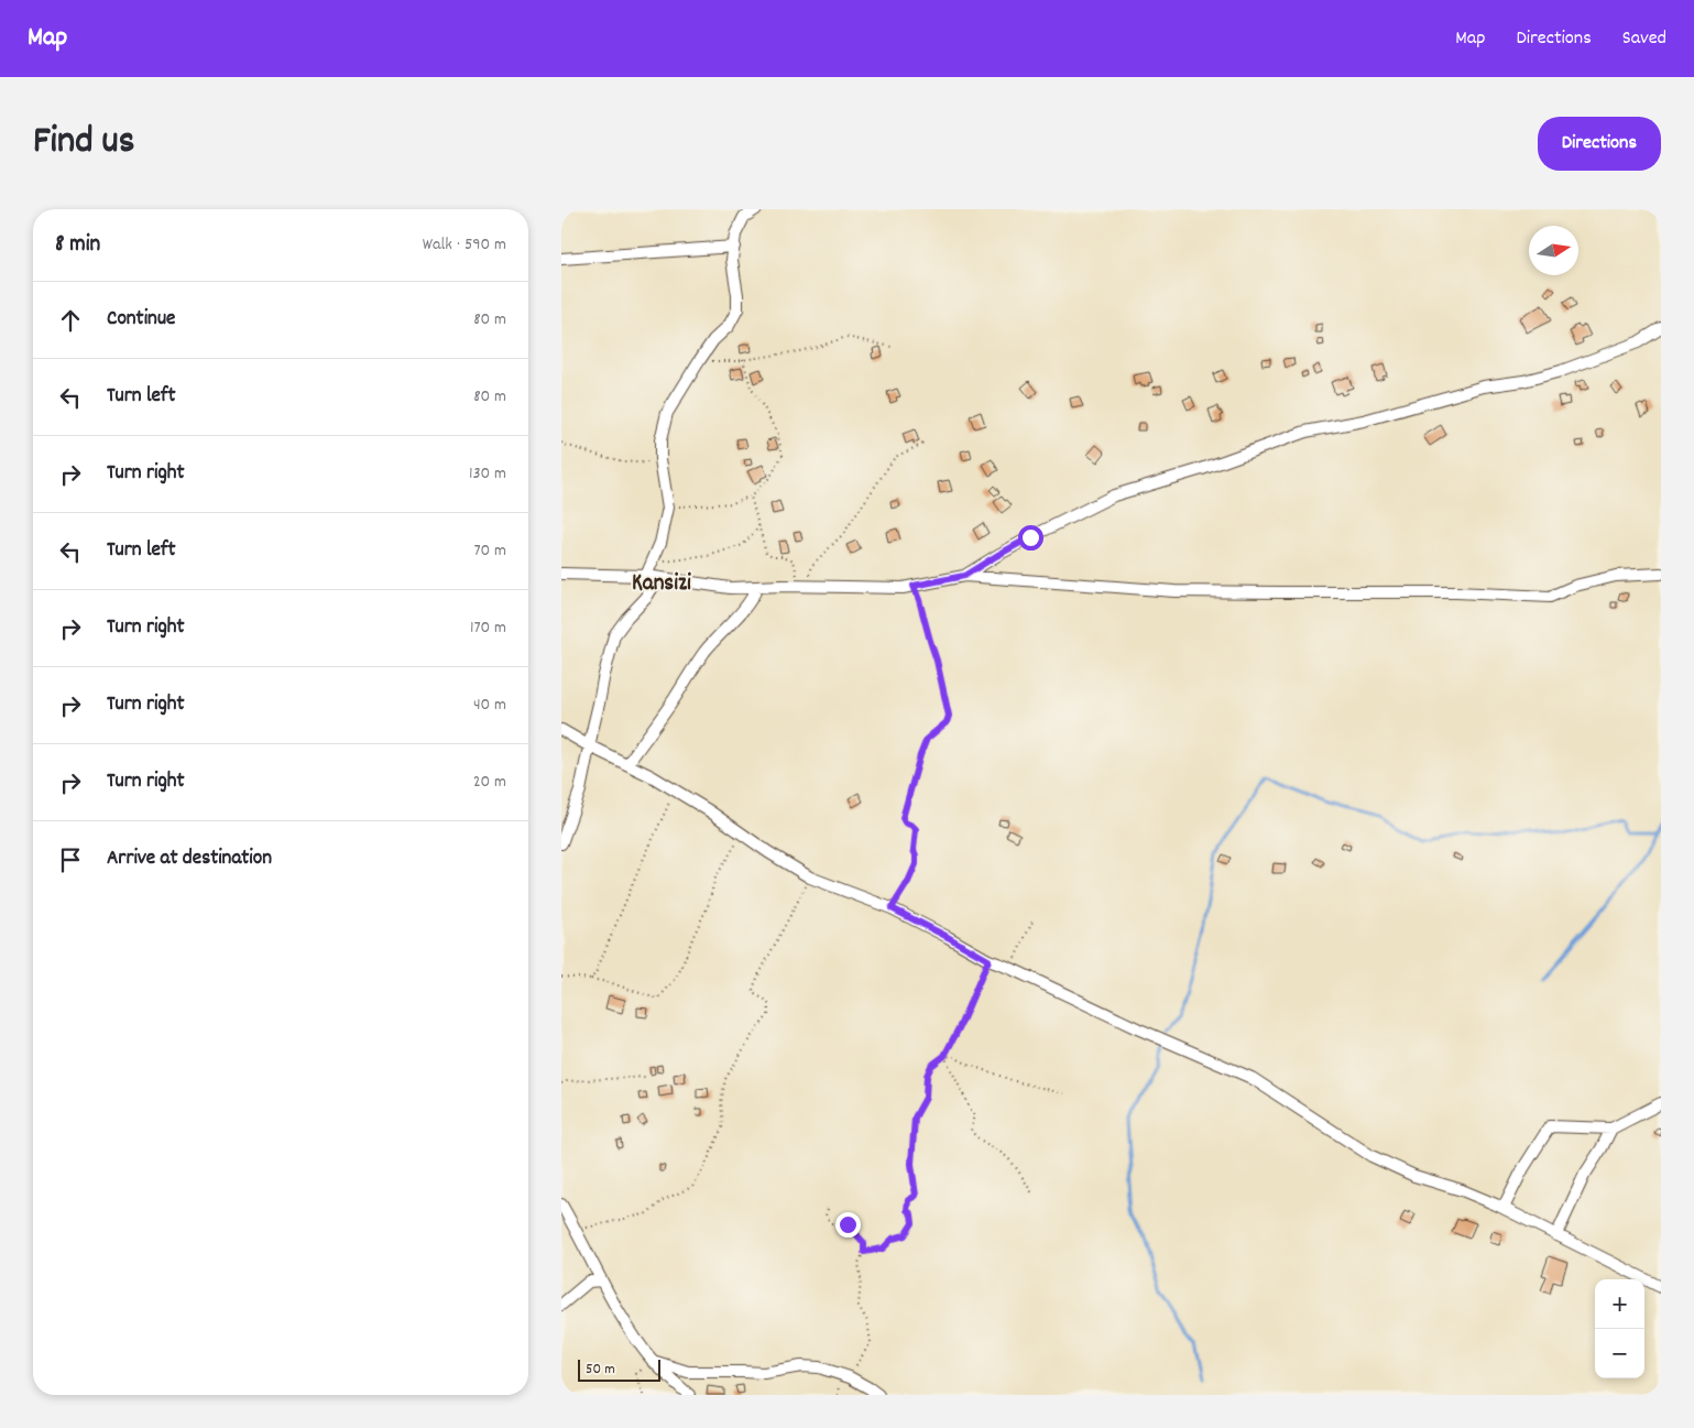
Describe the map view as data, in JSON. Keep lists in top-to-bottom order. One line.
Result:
{"districts":["Kansizi"],"scale_bar":"50 m","north":"right","page":{"header":"Map","nav":["Map","Directions","Saved"],"title":"Find us","buttons":"Directions","heading":["8 min","Walk · 590 m"],"list":[["Continue","80 m"],["Turn left","80 m"],["Turn right","130 m"],["Turn left","70 m"],["Turn right","170 m"],["Turn right","40 m"],["Turn right","20 m"],"Arrive at destination"],"map_buttons":["+","−"],"scale":"50 m"}}
